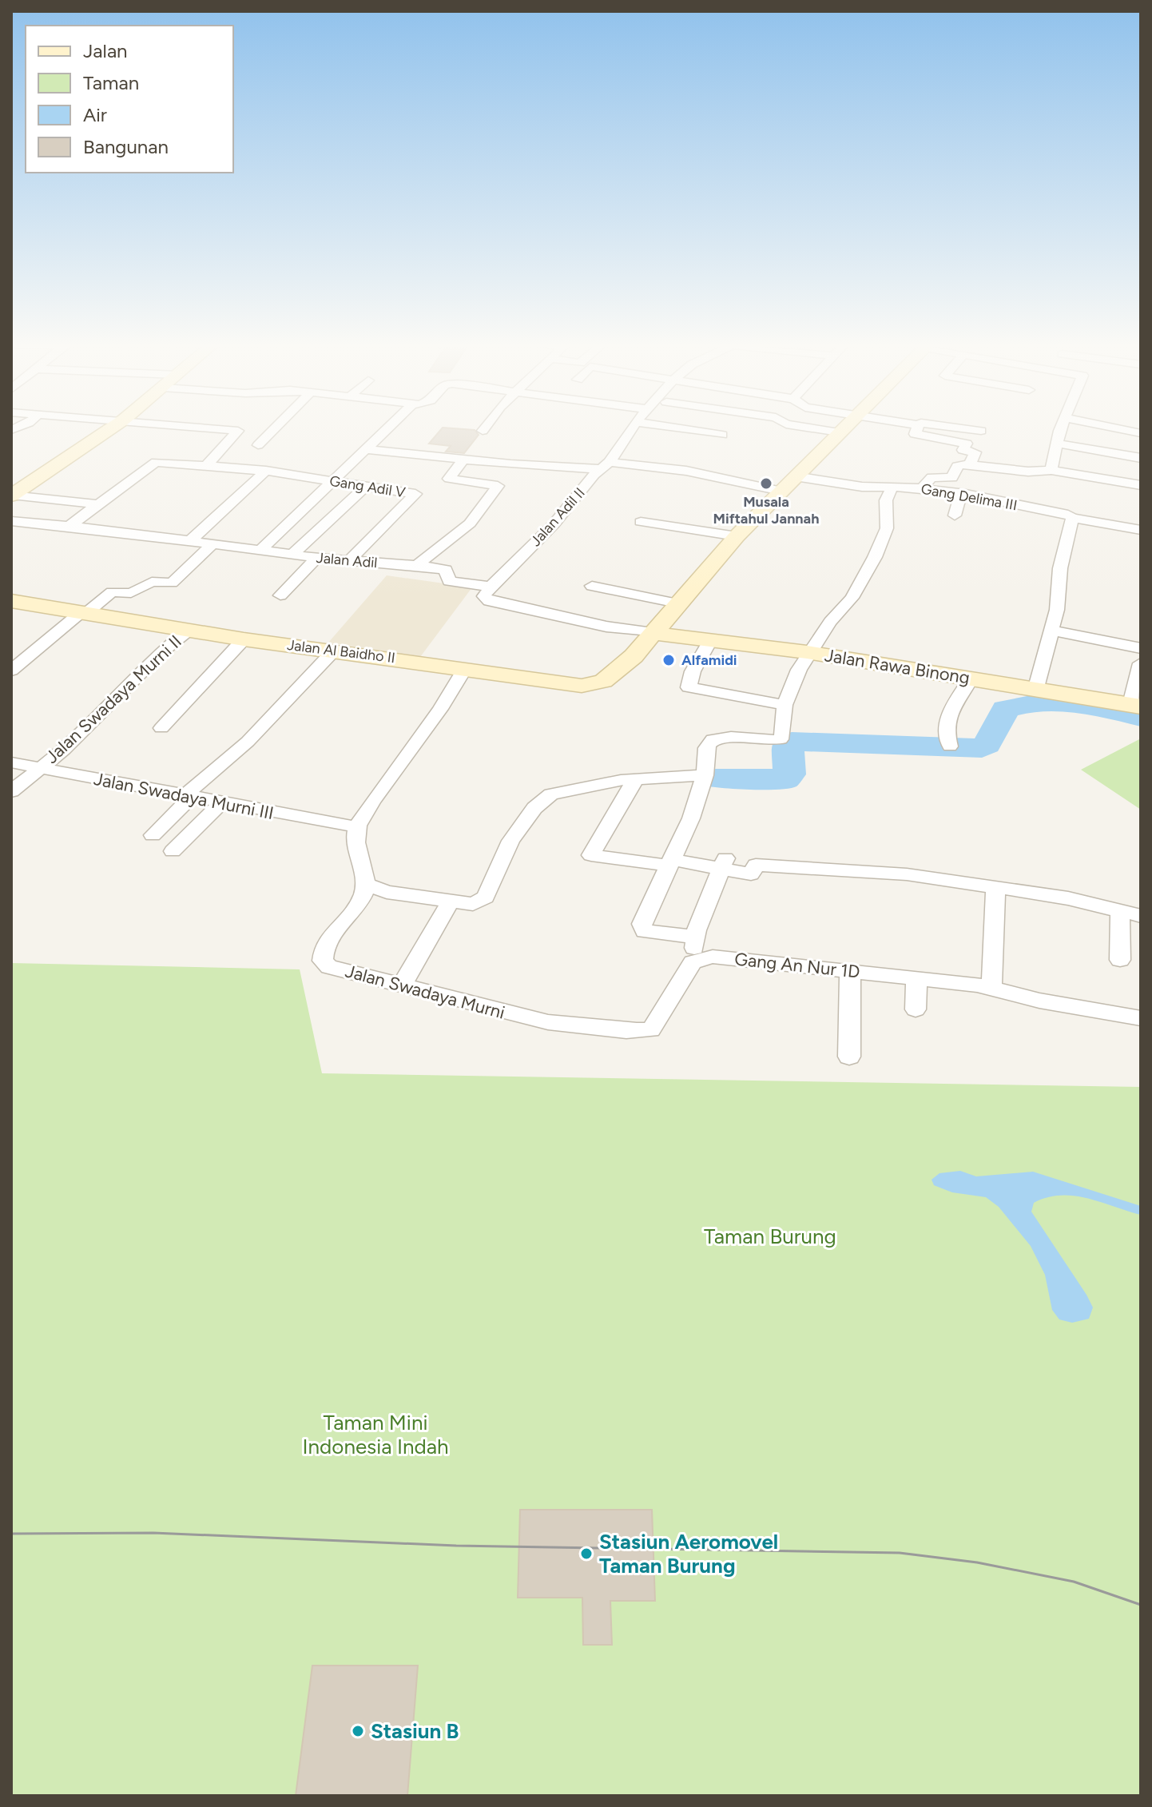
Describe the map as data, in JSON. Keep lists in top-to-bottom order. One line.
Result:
{"streets":{"main road":["Jalan Al Baidho II","Jalan Rawa Binong"],"street":["Gang Adil V","Gang Delima III","Jalan Adil II","Jalan Adil","Jalan Swadaya Murni II","Jalan Swadaya Murni III","Gang An Nur 1D","Jalan Swadaya Murni"]},"crossings":[["Gang Adil V","Jalan Adil"],["Gang Delima III","Jalan Al Baidho II"],["Jalan Adil II","Jalan Adil"],["Jalan Al Baidho II","Jalan Rawa Binong"],["Jalan Al Baidho II","Jalan Swadaya Murni II"],["Jalan Swadaya Murni II","Jalan Swadaya Murni III"],["Gang An Nur 1D","Jalan Swadaya Murni"]],"parks":["Taman Burung","Taman Mini Indonesia Indah"],"places":["Musala Miftahul Jannah","Alfamidi","Stasiun Aeromovel Taman Burung","Stasiun B"],"legend":["Jalan","Taman","Air","Bangunan"]}
